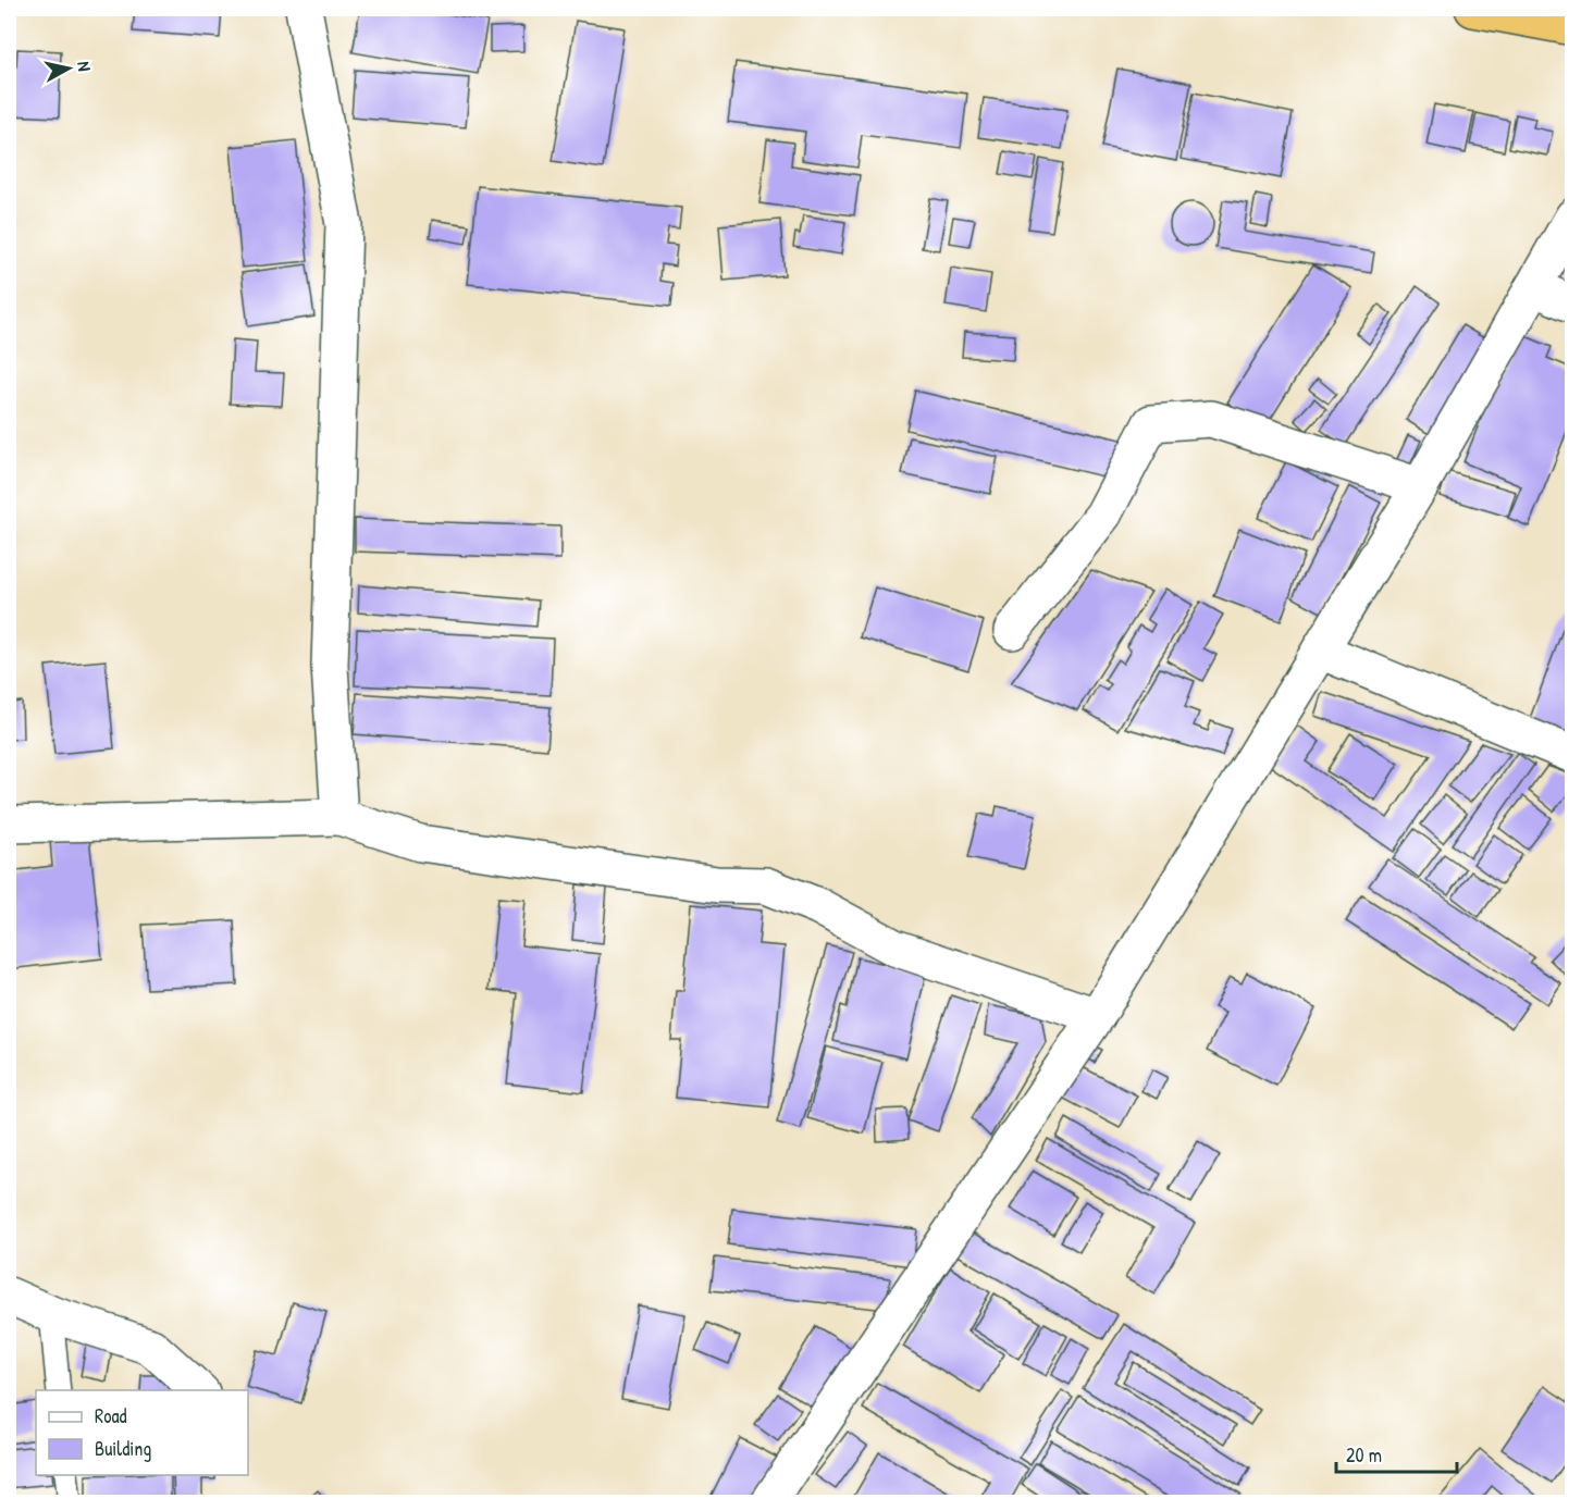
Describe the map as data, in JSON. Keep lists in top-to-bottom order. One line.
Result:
{"legend":["Road","Building"],"scale_bar":"20 m","north":"right"}
